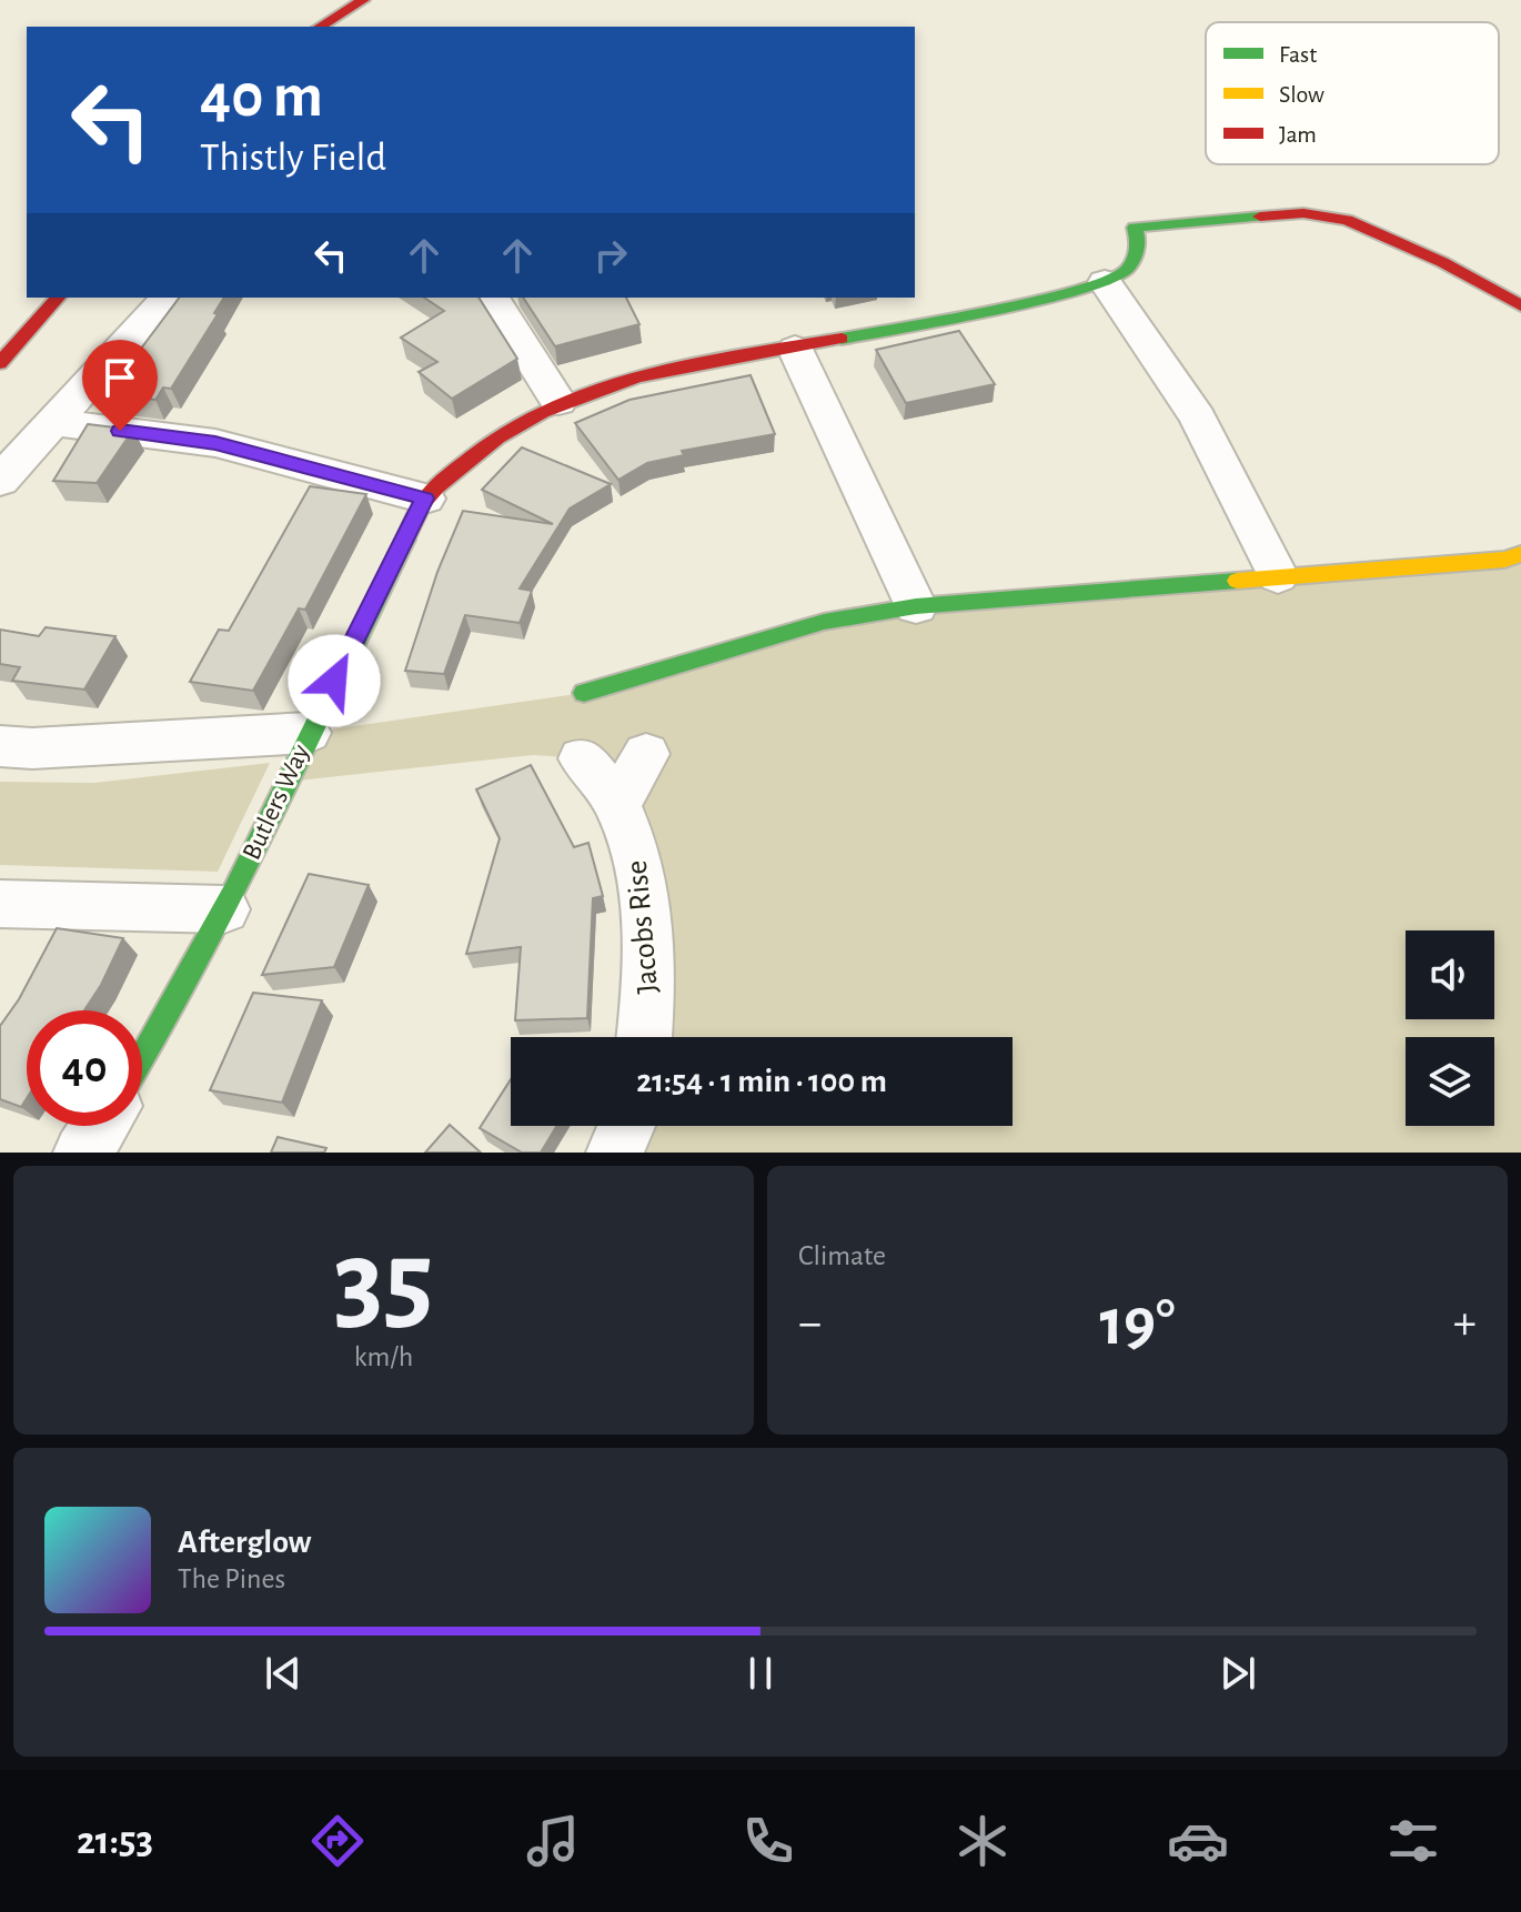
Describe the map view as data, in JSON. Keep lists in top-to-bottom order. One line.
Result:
{"streets":{"street":["Butlers Way","Jacobs Rise"]},"legend":["Fast","Slow","Jam"],"page":{"turn":["40 m","Thistly Field"],"limit":"40","trip":"21:54 · 1 min · 100 m","tile":[["35","km/h"],"Climate"],"heat":["−","19°","+"],"song":["Afterglow","The Pines"],"tabs":"21:53"}}
